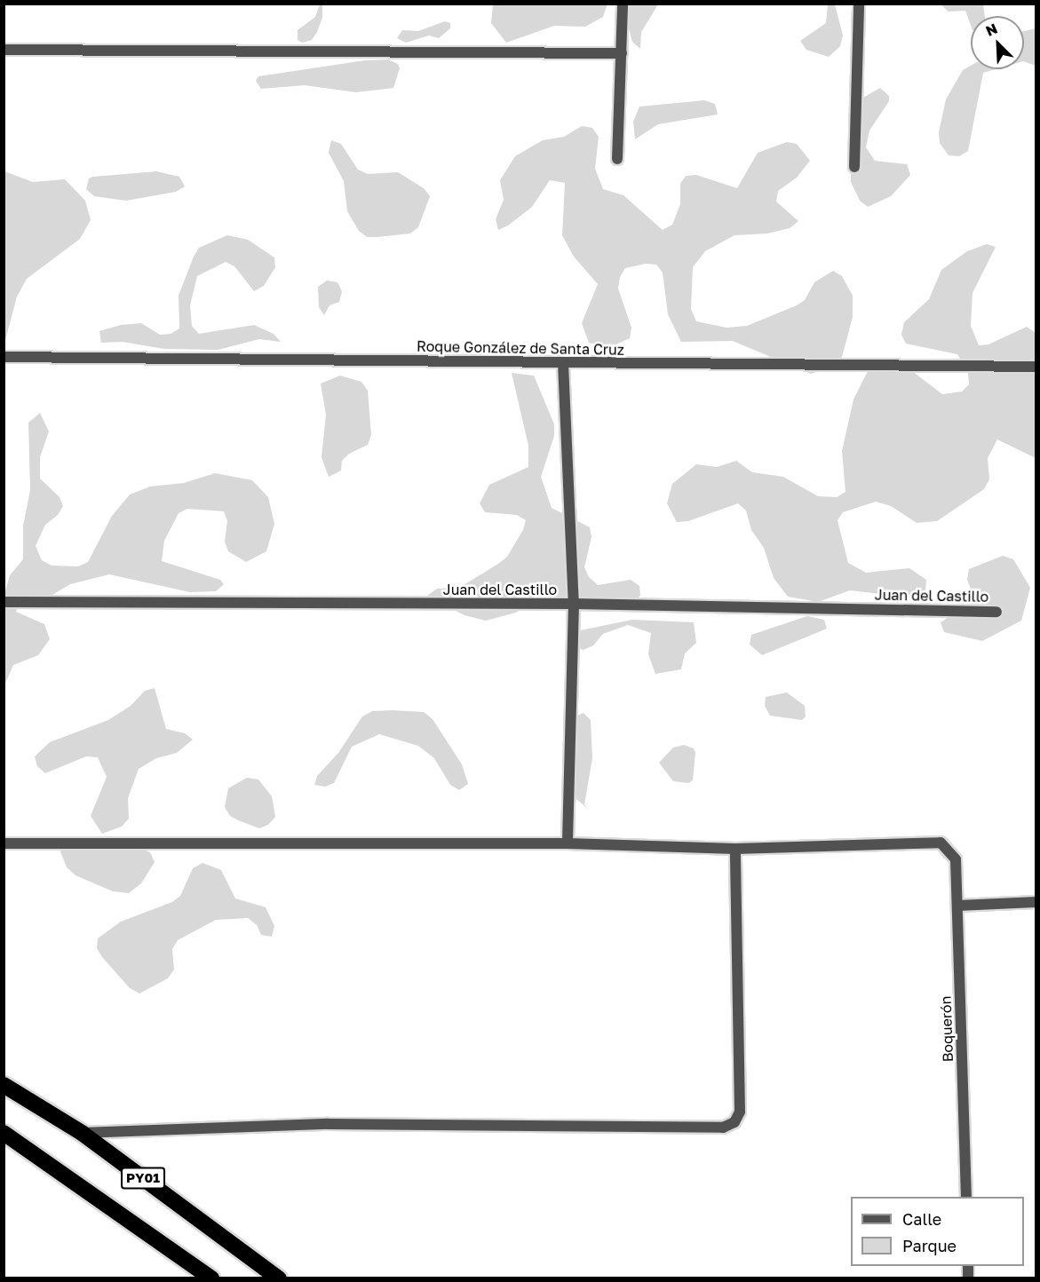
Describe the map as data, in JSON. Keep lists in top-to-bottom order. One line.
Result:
{"streets":{"highway":["PY01"],"street":["Roque González de Santa Cruz","Juan del Castillo","Boquerón"]},"legend":["Calle","Parque"],"north":"top left"}
